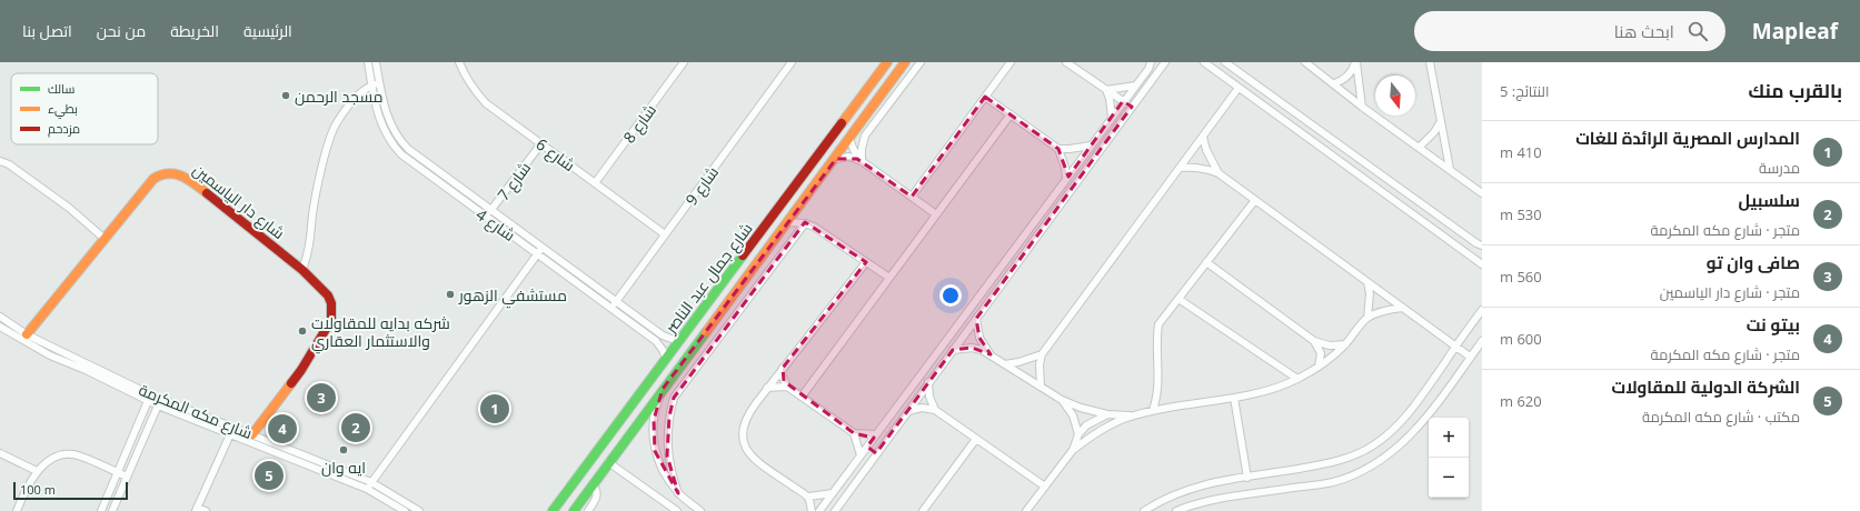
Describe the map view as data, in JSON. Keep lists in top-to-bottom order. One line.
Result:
{"streets":{"main road":["شارع دار الياسمين","شارع جمال عبد الناصر"],"street":["شارع 8","شارع 6","شارع 7","شارع 9","شارع 4","شارع مكه المكرمة"]},"crossings":[["شارع 8","شارع 6"],["شارع 6","شارع 7"],["شارع 6","شارع 9"],["شارع 7","شارع 4"],["شارع 9","شارع 4"],["شارع دار الياسمين","شارع مكه المكرمة"],["شارع 4","شارع جمال عبد الناصر"]],"places":["مسجد الرحمن","مستشفي الزهور","شركه بدايه للمقاولات والاستثمار العقاري","ايه وان"],"legend":["سالك","بطيء","مزدحم"],"scale_bar":"100 m","north":"bottom","page":{"header":"Mapleaf","search":"ابحث هنا","nav":["الرئيسية","الخريطة","من نحن","اتصل بنا"],"heading":["بالقرب منك","النتائج: 5"],"list":[{"mark":"1","name":"المدارس المصرية الرائدة للغات","note":"مدرسة","value":"410 m"},{"mark":"2","name":"سلسبيل","note":"متجر · شارع مكه المكرمة","value":"530 m"},{"mark":"3","name":"صافى وان تو","note":"متجر · شارع دار الياسمين","value":"560 m"},{"mark":"4","name":"بيتو نت","note":"متجر · شارع مكه المكرمة","value":"600 m"},{"mark":"5","name":"الشركة الدولية للمقاولات","note":"مكتب · شارع مكه المكرمة","value":"620 m"}],"pins":["3","1","2","4","5"],"map_buttons":["+","−"],"scale":"100 m"}}
